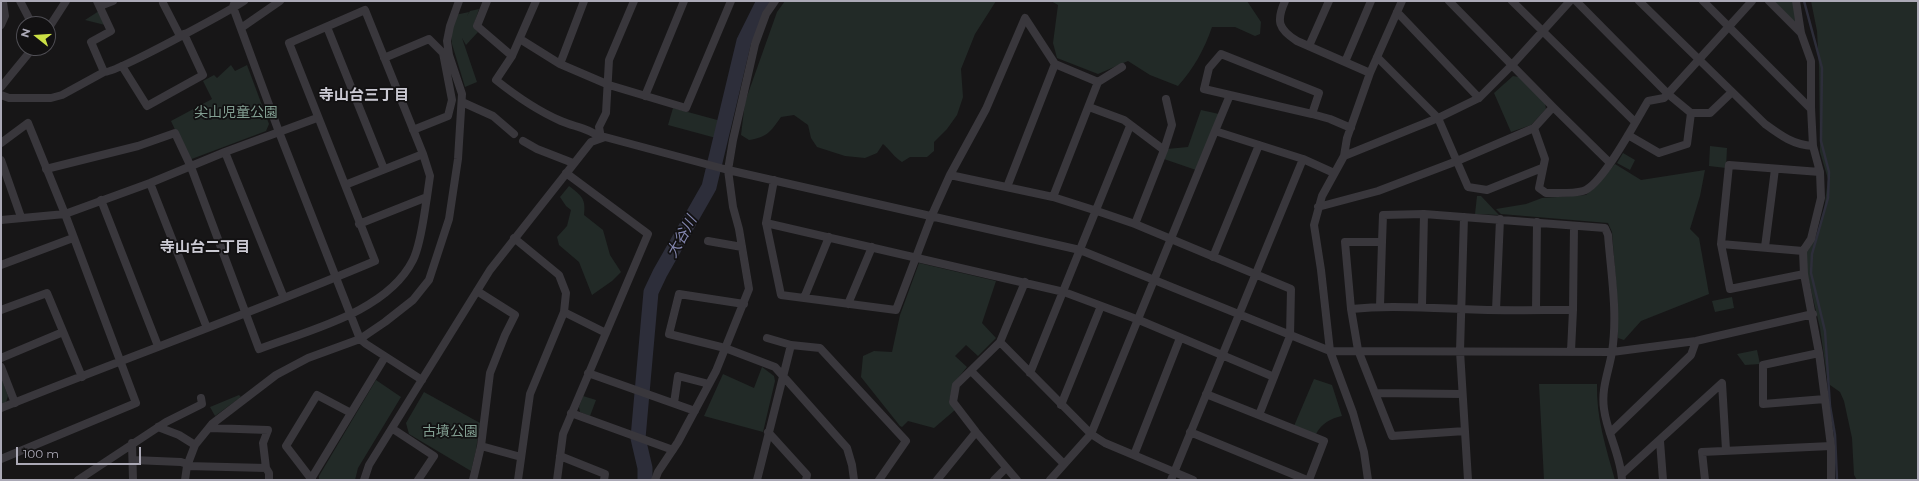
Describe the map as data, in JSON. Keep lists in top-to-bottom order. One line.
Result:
{"districts":["寺山台三丁目","寺山台二丁目"],"water":["大谷川"],"parks":["尖山児童公園","古墳公園"],"scale_bar":"100 m","north":"left"}
